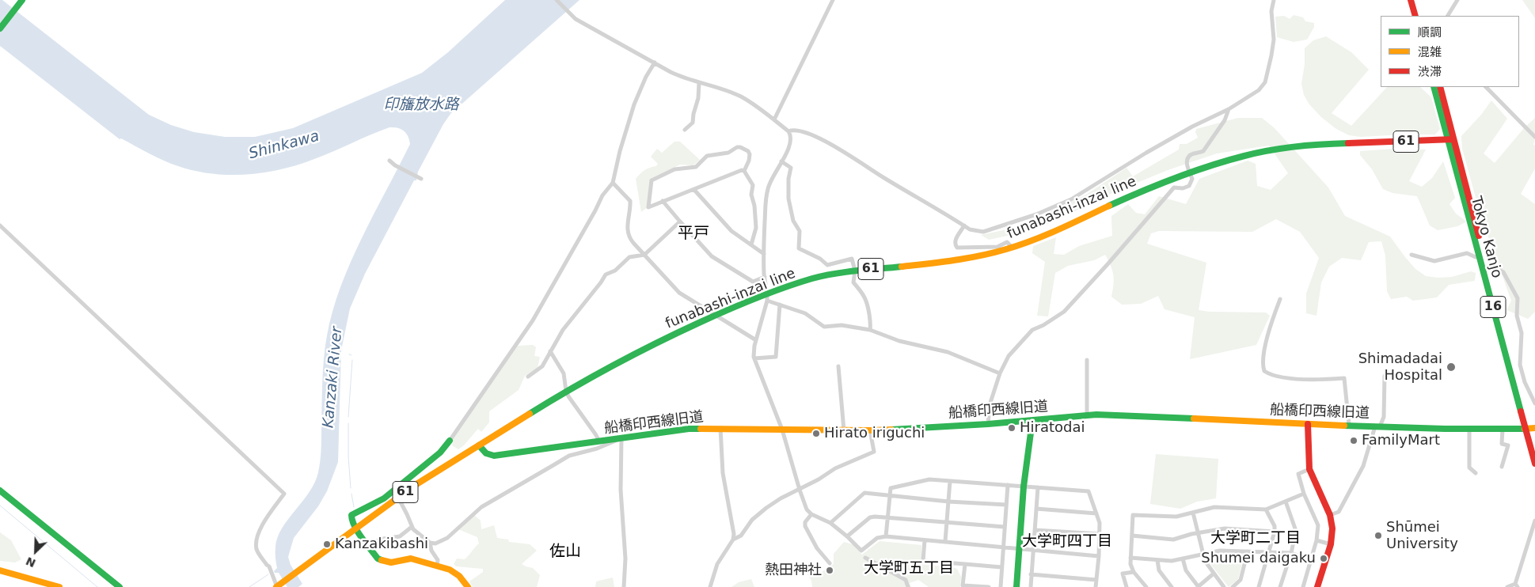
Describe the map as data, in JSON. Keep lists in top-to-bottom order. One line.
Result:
{"streets":{"main road":["61","funabashi-inzai line","Tokyo Kanjo","16","船橋印西線旧道"]},"crossings":[["61","funabashi-inzai line"],["61","Tokyo Kanjo"],["funabashi-inzai line","Tokyo Kanjo"],["funabashi-inzai line","船橋印西線旧道"],["Tokyo Kanjo","船橋印西線旧道"]],"districts":["平戸","大学町二丁目","大学町四丁目","佐山","大学町五丁目"],"water":["印旛放水路","Shinkawa","Kanzaki River"],"places":["Shimadadai Hospital","Hiratodai","Hirato iriguchi","FamilyMart","Shūmei University","Kanzakibashi","Shumei daigaku","熱田神社"],"legend":["順調","混雑","渋滞"],"north":"bottom left"}
